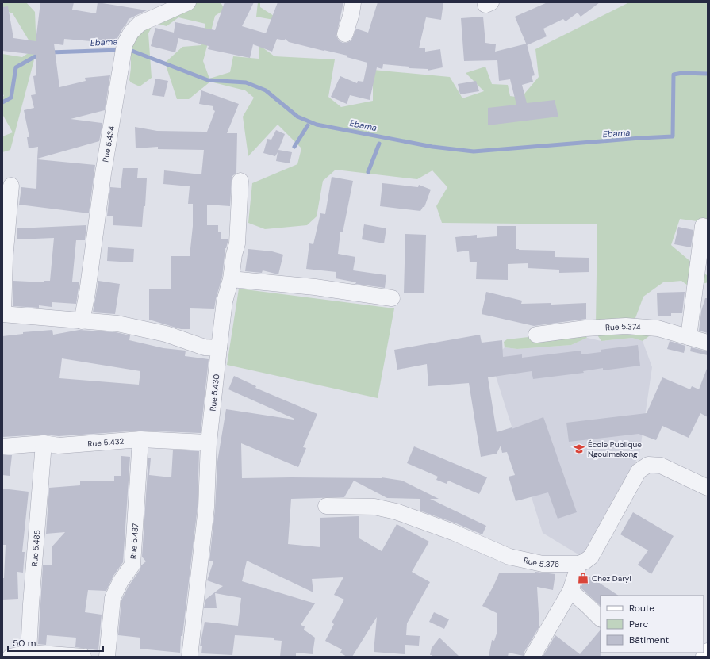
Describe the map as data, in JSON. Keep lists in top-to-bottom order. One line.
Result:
{"streets":{"street":["Rue 5.434","Rue 5.374","Rue 5.430","Rue 5.432","Rue 5.487","Rue 5.485","Rue 5.376"]},"crossings":[["Rue 5.430","Rue 5.432"],["Rue 5.432","Rue 5.487"],["Rue 5.432","Rue 5.485"]],"water":["Ebama"],"places":{"school or university":["École Publique Ngoulmekong"],"shop":["Chez Daryl"]},"legend":["Route","Parc","Bâtiment"],"scale_bar":"50 m"}
